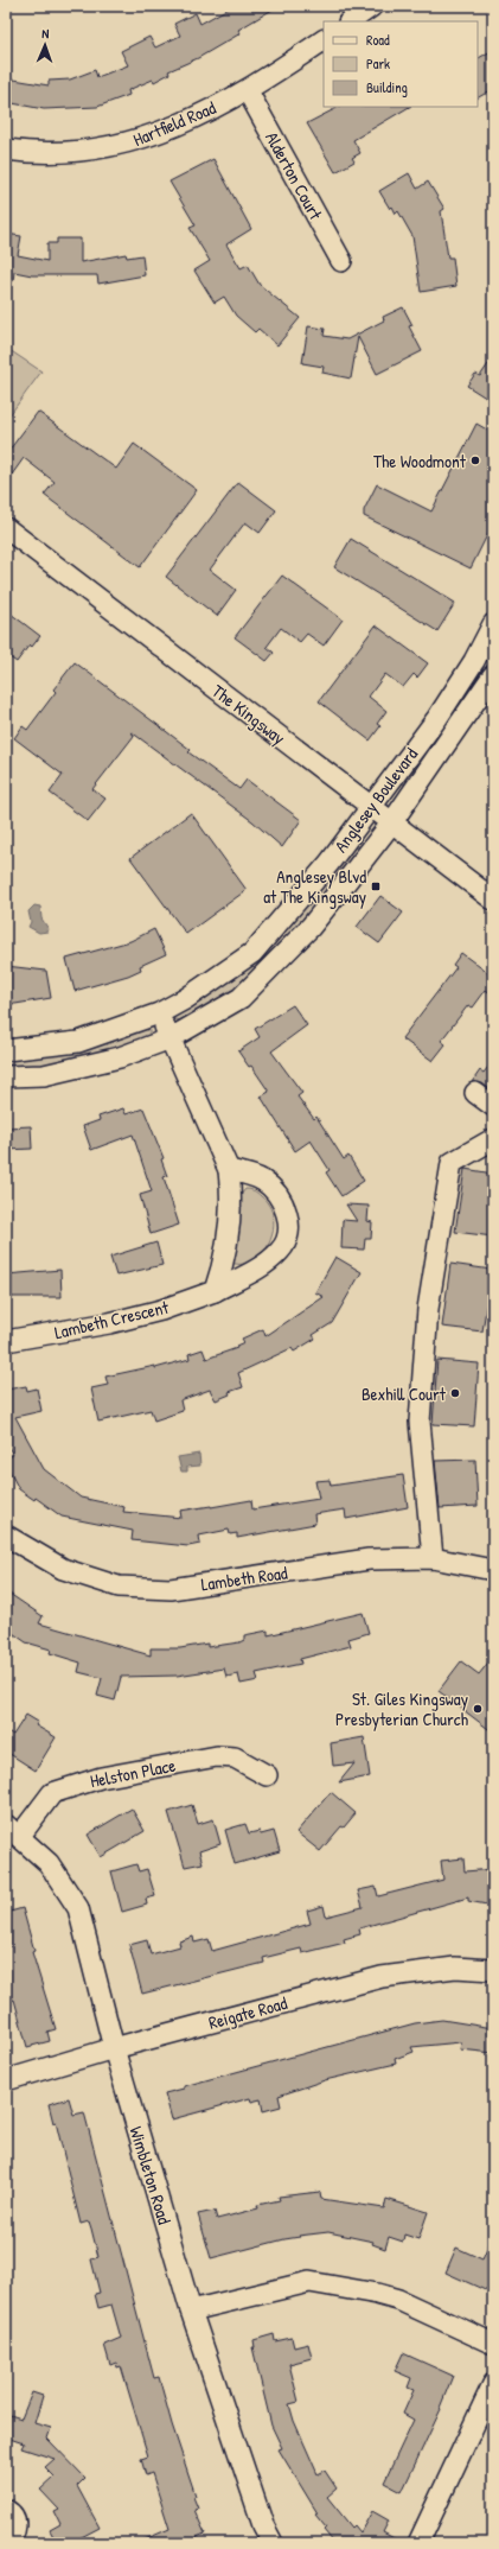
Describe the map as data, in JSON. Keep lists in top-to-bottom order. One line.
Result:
{"streets":{"street":["Hartfield Road","Alderton Court","The Kingsway","Anglesey Boulevard","Lambeth Crescent","Lambeth Road","Helston Place","Reigate Road","Wimbleton Road"]},"crossings":[["Hartfield Road","Alderton Court"],["The Kingsway","Anglesey Boulevard"],["Helston Place","Wimbleton Road"],["Reigate Road","Wimbleton Road"]],"places":{"other":["The Woodmont","Bexhill Court","St. Giles Kingsway Presbyterian Church"],"transit":["Anglesey Blvd at The Kingsway"]},"legend":["Road","Park","Building"],"north":"top"}
